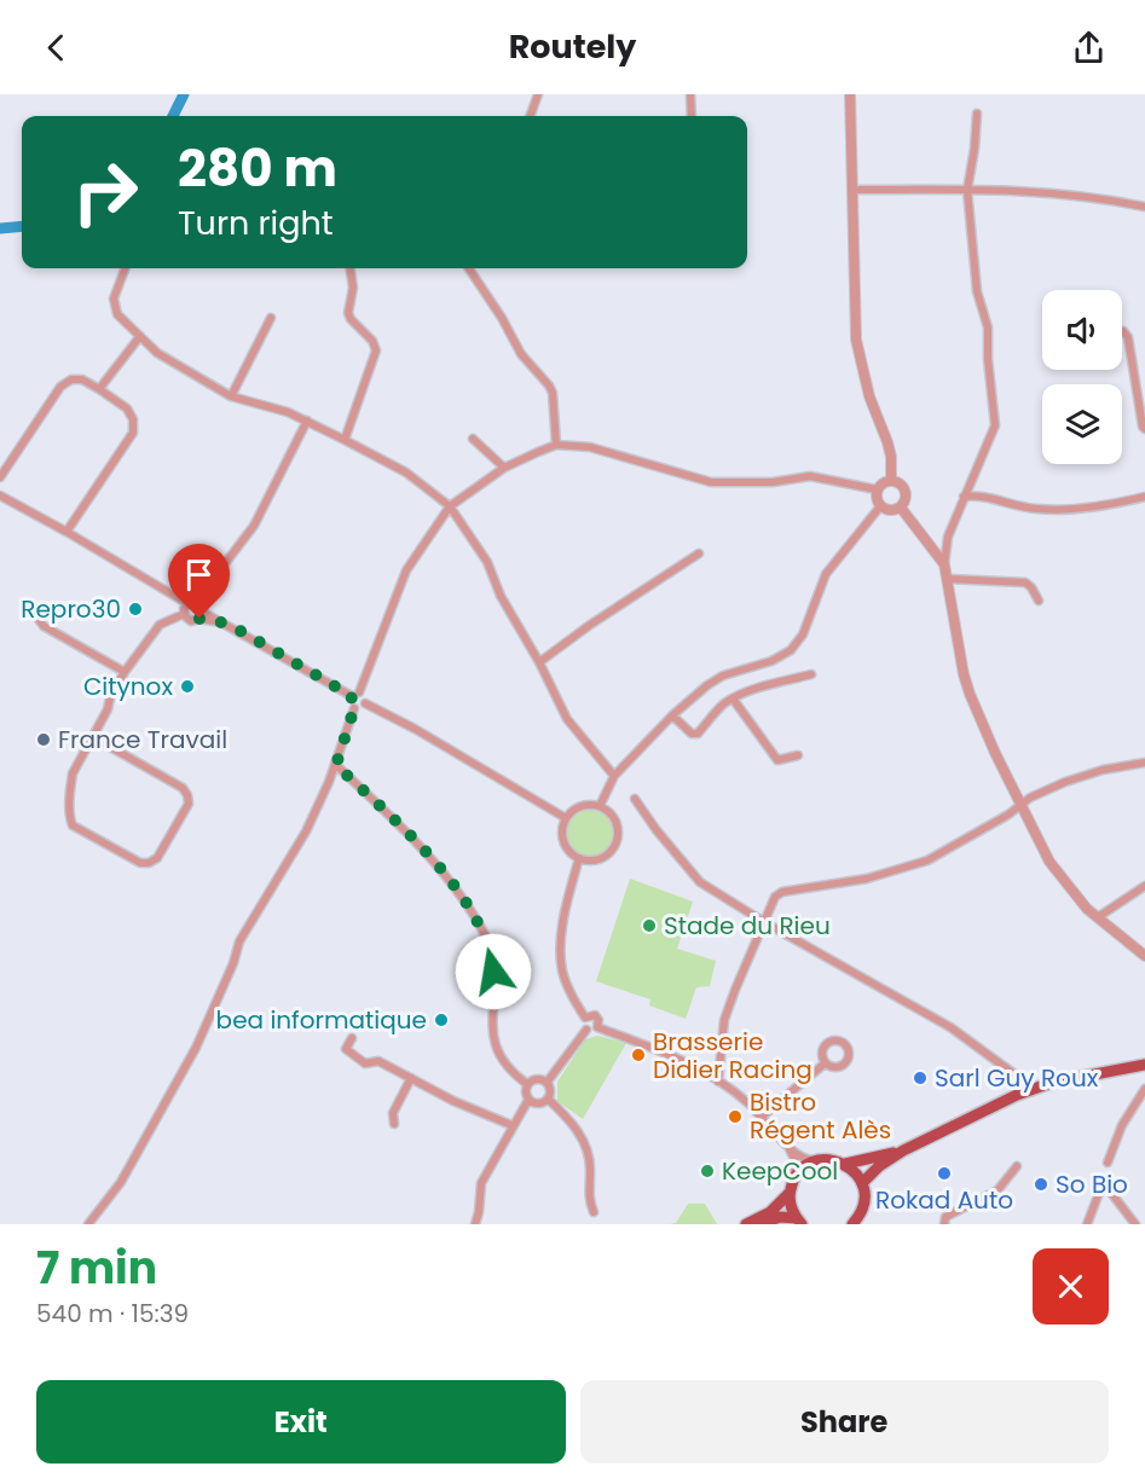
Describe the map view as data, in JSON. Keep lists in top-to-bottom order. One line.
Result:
{"places":["Repro30","Citynox","France Travail","Stade du Rieu","bea informatique","Brasserie Didier Racing","Sarl Guy Roux","Bistro Régent Alès","KeepCool","Rokad Auto","So Bio"],"page":{"header":"Routely","turn":["280 m","Turn right"],"heading":["7 min","540 m · 15:39"],"buttons":["Exit","Share"]}}
